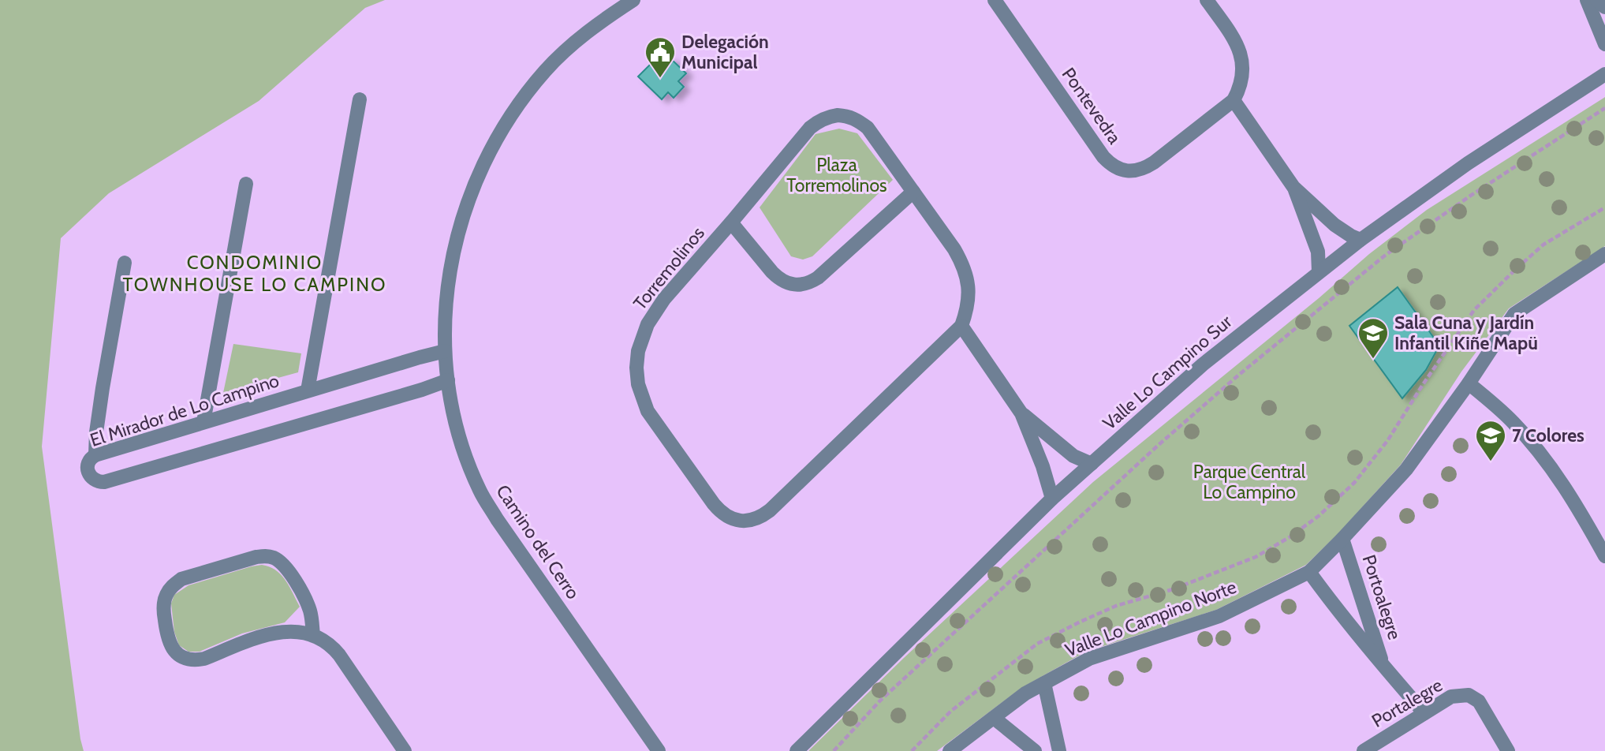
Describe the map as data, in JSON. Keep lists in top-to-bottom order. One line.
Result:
{"streets":{"street":["Pontevedra","Torremolinos","Valle Lo Campino Sur","El Mirador de Lo Campino","Camino del Cerro","Portoalegre","Valle Lo Campino Norte","Portalegre"]},"crossings":[["El Mirador de Lo Campino","Camino del Cerro"],["Portoalegre","Valle Lo Campino Norte"],["Portoalegre","Portalegre"]],"districts":["CONDOMINIO TOWNHOUSE LO CAMPINO"],"parks":["Plaza Torremolinos","Parque Central Lo Campino"],"places":{"public building":["Delegación Municipal"],"school or university":["Sala Cuna y Jardín Infantil Kiñe Mapü","7 Colores"]}}
